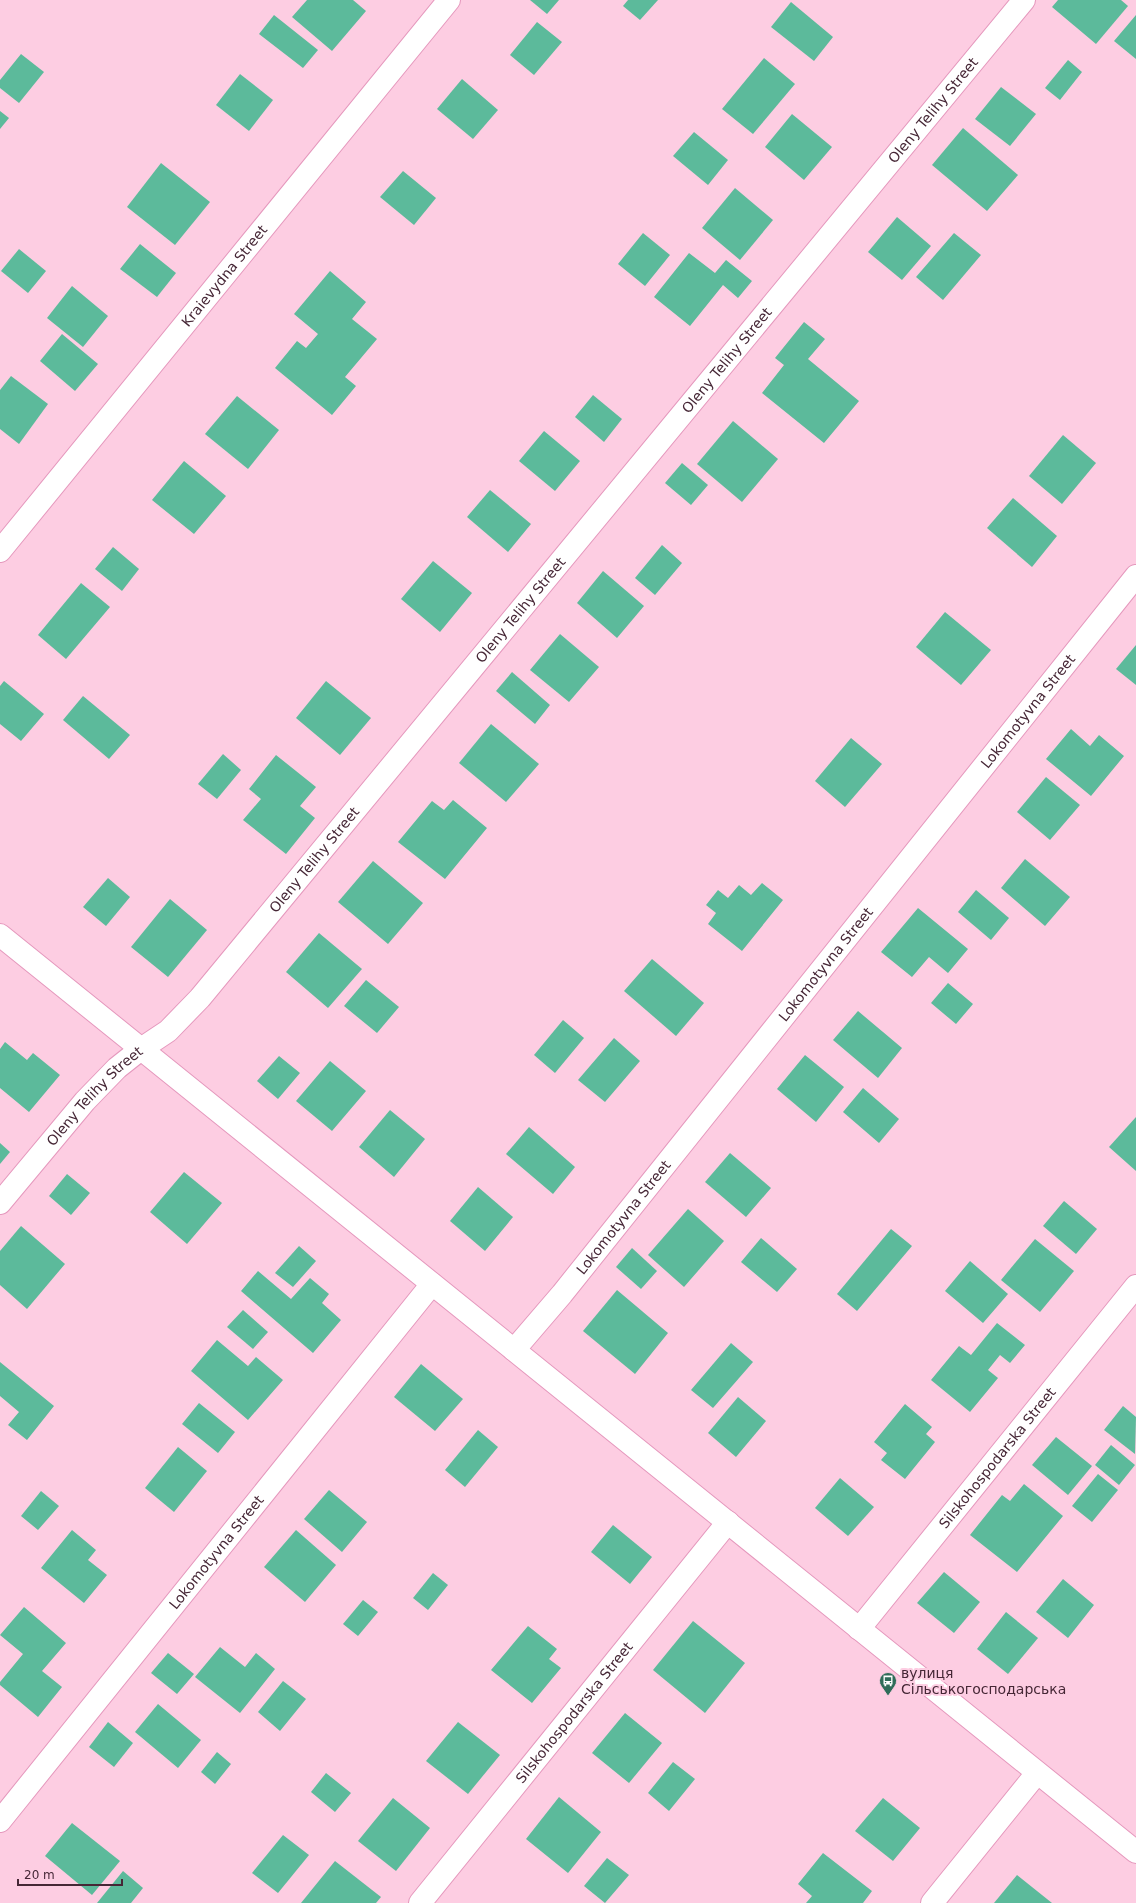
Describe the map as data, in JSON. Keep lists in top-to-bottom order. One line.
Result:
{"streets":{"street":["Oleny Telihy Street","Kraievydna Street","Lokomotyvna Street","Silskohospodarska Street"]},"places":{"bus stop":["вулиця Сільськогосподарська"]},"scale_bar":"20 m"}
